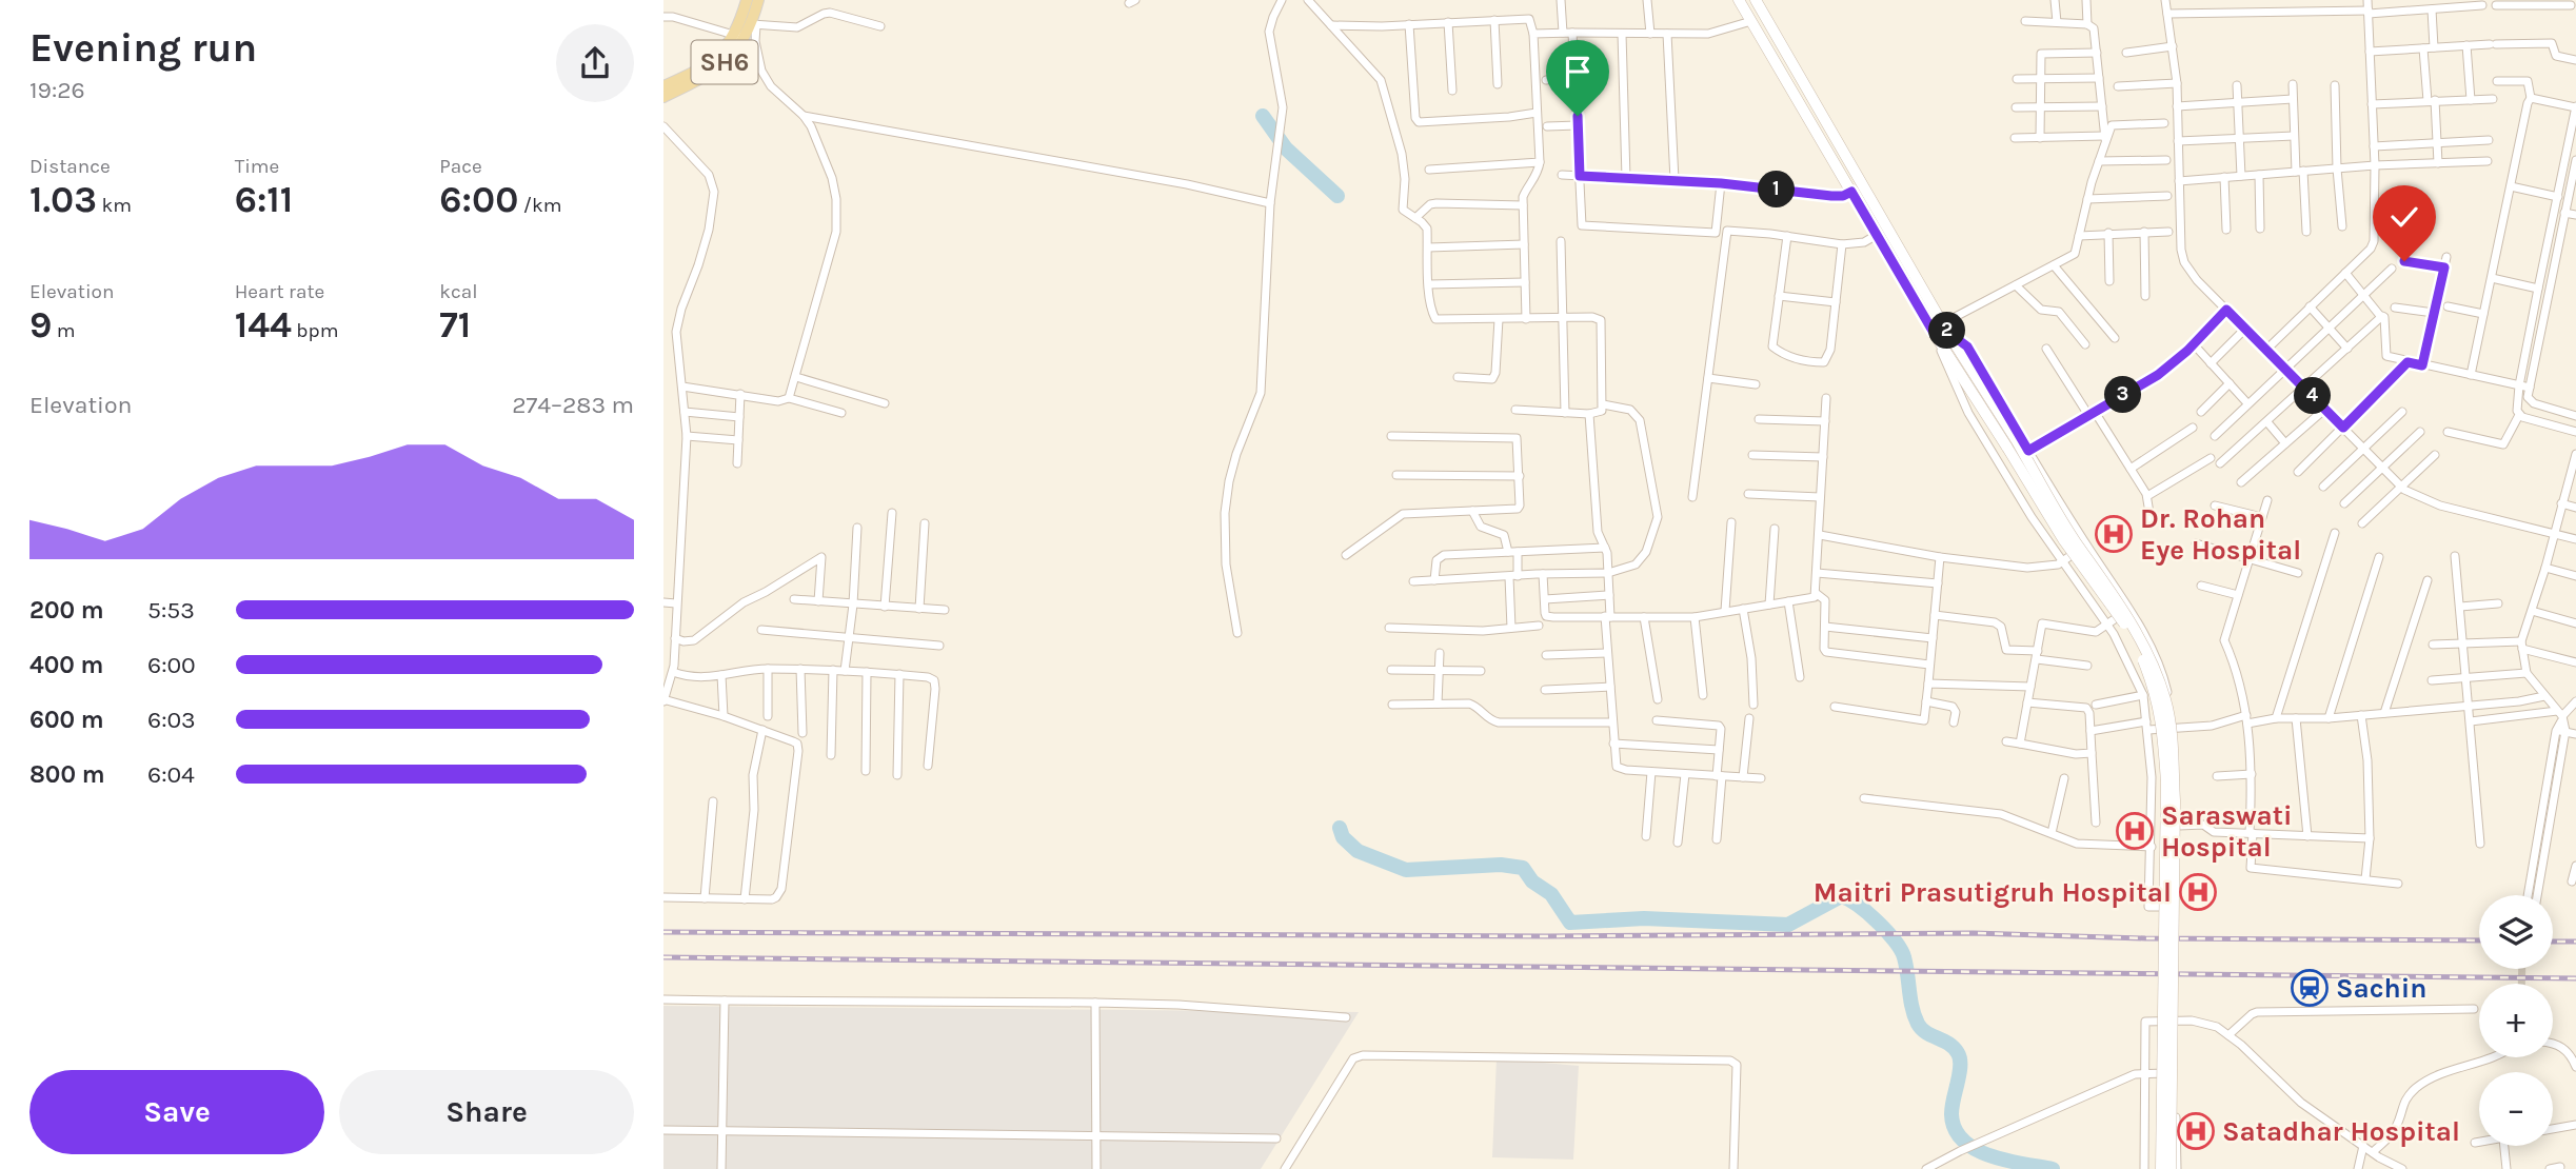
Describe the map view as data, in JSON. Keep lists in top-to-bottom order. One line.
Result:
{"streets":{"main road":["SH6"]},"places":{"hospital":["Dr. Rohan Eye Hospital","Saraswati Hospital","Maitri Prasutigruh Hospital","Satadhar Hospital"],"station":["Sachin"]},"page":{"heading":["Evening run","19:26"],"stats":[["Distance","1.03 km"],["Time","6:11"],["Pace","6:00 /km"],["Elevation","9 m"],["Heart rate","144 bpm"],["kcal","71"]],"pins":["1","2","3","4"],"chart":["Elevation","274–283 m"],"list":[{"name":"200 m","note":"5:53"},{"name":"400 m","note":"6:00"},{"name":"600 m","note":"6:03"},{"name":"800 m","note":"6:04"}],"map_buttons":["+","−"],"buttons":["Save","Share"]}}
